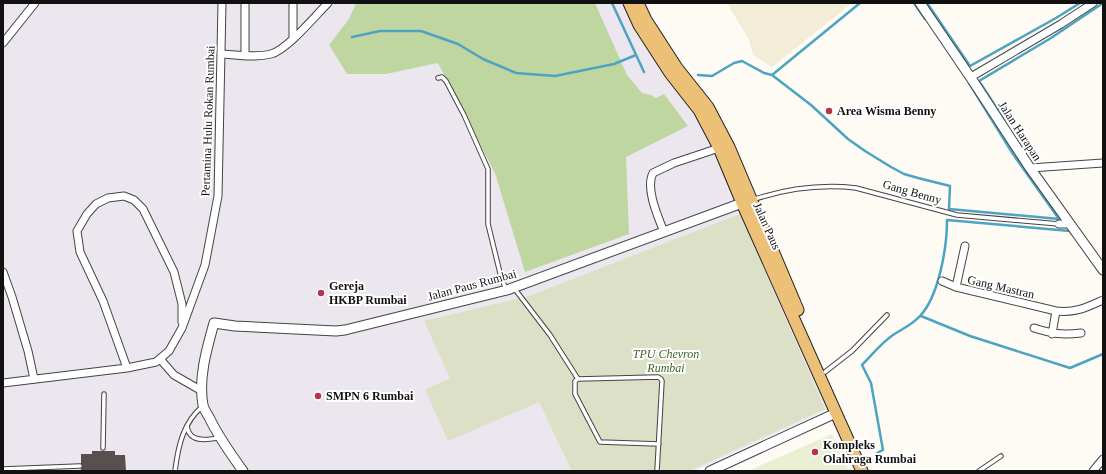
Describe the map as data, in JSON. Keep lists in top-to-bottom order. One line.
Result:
{"streets":{"main road":["Jalan Paus"],"street":["Pertamina Hulu Rokan Rumbai","Jalan Harapan","Gang Benny","Jalan Paus Rumbai","Gang Mastran"]},"crossings":[["Jalan Harapan","Gang Benny"],["Gang Benny","Jalan Paus"],["Gang Benny","Jalan Paus Rumbai"],["Jalan Paus","Jalan Paus Rumbai"]],"parks":["TPU Chevron Rumbai"],"places":["Area Wisma Benny","Gereja HKBP Rumbai","SMPN 6 Rumbai","Kompleks Olahraga Rumbai"]}
